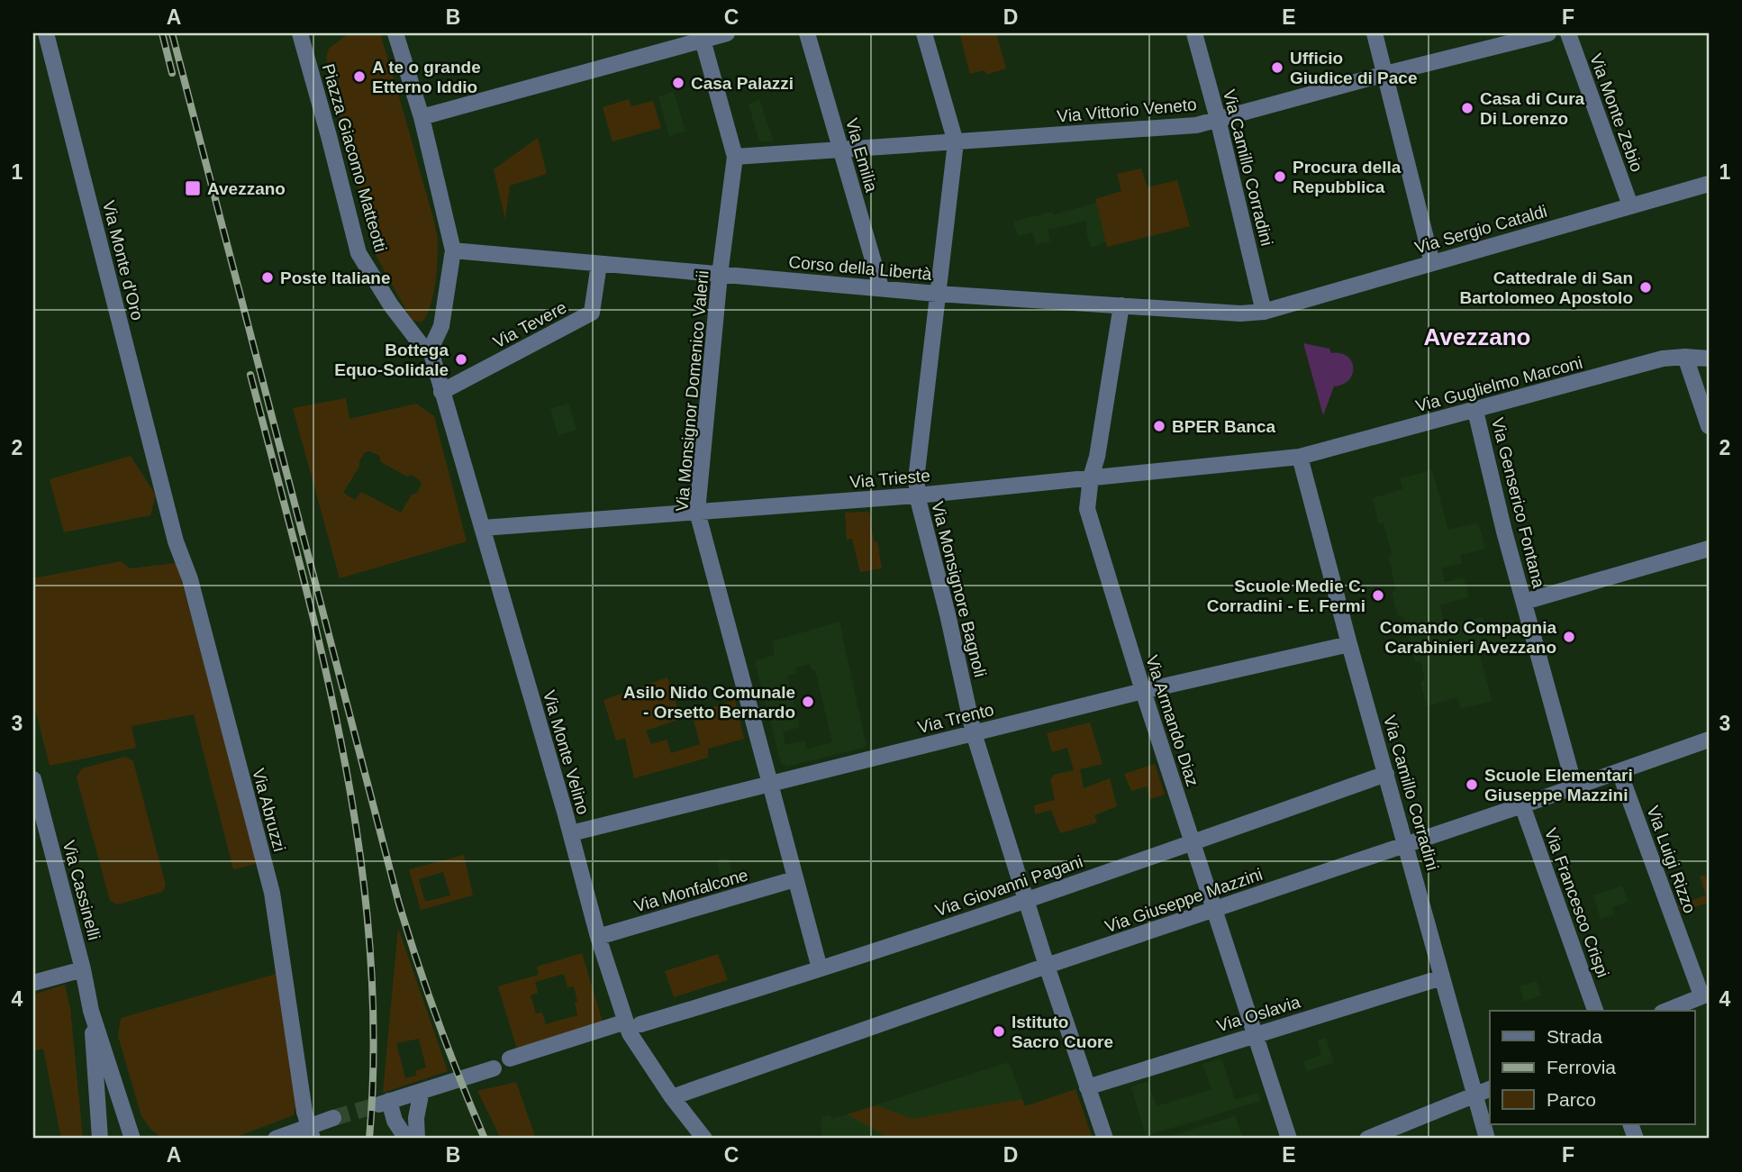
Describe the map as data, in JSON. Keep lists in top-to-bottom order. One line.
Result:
{"streets":{"street":["Via Vittorio Veneto","Via Monte Zebio","Via Emilia","Piazza Giacomo Matteotti","Via Camillo Corradini","Via Sergio Cataldi","Via Monte d'Oro","Corso della Libertà","Via Tevere","Via Guglielmo Marconi","Via Monsignor Domenico Valerii","Via Trieste","Via Genserico Fontana","Via Monsignore Bagnoli","Via Trento","Via Armando Diaz","Via Monte Velino","Via Abruzzi","Via Luigi Rizzo","Via Giovanni Pagani","Via Cassinelli","Via Monfalcone","Via Giuseppe Mazzini","Via Francesco Crispi","Via Oslavia"]},"crossings":[["Via Vittorio Veneto","Via Emilia"],["Via Vittorio Veneto","Via Camillo Corradini"],["Via Vittorio Veneto","Via Monsignor Domenico Valerii"],["Via Vittorio Veneto","Via Monsignore Bagnoli"],["Via Monte Zebio","Via Sergio Cataldi"],["Via Emilia","Corso della Libertà"],["Piazza Giacomo Matteotti","Via Monte Velino"],["Via Camillo Corradini","Via Sergio Cataldi"],["Via Camillo Corradini","Corso della Libertà"],["Via Camillo Corradini","Via Guglielmo Marconi"],["Via Camillo Corradini","Via Trieste"],["Via Camillo Corradini","Via Trento"],["Via Camillo Corradini","Via Giovanni Pagani"],["Via Camillo Corradini","Via Giuseppe Mazzini"],["Via Camillo Corradini","Via Oslavia"],["Via Sergio Cataldi","Corso della Libertà"],["Via Monte d'Oro","Via Abruzzi"],["Corso della Libertà","Via Tevere"],["Corso della Libertà","Via Monsignor Domenico Valerii"],["Corso della Libertà","Via Monsignore Bagnoli"],["Corso della Libertà","Via Armando Diaz"],["Via Tevere","Via Monte Velino"],["Via Guglielmo Marconi","Via Trieste"],["Via Guglielmo Marconi","Via Genserico Fontana"],["Via Monsignor Domenico Valerii","Via Trieste"],["Via Monsignor Domenico Valerii","Via Trento"],["Via Monsignor Domenico Valerii","Via Giovanni Pagani"],["Via Monsignor Domenico Valerii","Via Monfalcone"],["Via Trieste","Via Monsignore Bagnoli"],["Via Trieste","Via Armando Diaz"],["Via Trieste","Via Monte Velino"],["Via Genserico Fontana","Via Giuseppe Mazzini"],["Via Monsignore Bagnoli","Via Trento"],["Via Monsignore Bagnoli","Via Giovanni Pagani"],["Via Monsignore Bagnoli","Via Giuseppe Mazzini"],["Via Monsignore Bagnoli","Via Oslavia"],["Via Trento","Via Armando Diaz"],["Via Trento","Via Monte Velino"],["Via Armando Diaz","Via Giovanni Pagani"],["Via Armando Diaz","Via Giuseppe Mazzini"],["Via Armando Diaz","Via Oslavia"],["Via Monte Velino","Via Giovanni Pagani"],["Via Monte Velino","Via Monfalcone"],["Via Monte Velino","Via Giuseppe Mazzini"],["Via Luigi Rizzo","Via Giuseppe Mazzini"],["Via Giuseppe Mazzini","Via Francesco Crispi"]],"districts":["Avezzano"],"places":{"other":["Ufficio Giudice di Pace","A te o grande Etterno Iddio","Casa Palazzi","Casa di Cura Di Lorenzo","Procura della Repubblica","Poste Italiane","Cattedrale di San Bartolomeo Apostolo","Bottega Equo-Solidale","BPER Banca","Scuole Medie C. Corradini - E. Fermi","Comando Compagnia Carabinieri Avezzano","Asilo Nido Comunale - Orsetto Bernardo","Scuole Elementari Giuseppe Mazzini","Istituto Sacro Cuore"],"transit":["Avezzano"]},"legend":["Strada","Ferrovia","Parco"],"grid":{"columns":["A","B","C","D","E","F"],"rows":["1","2","3","4"]}}
